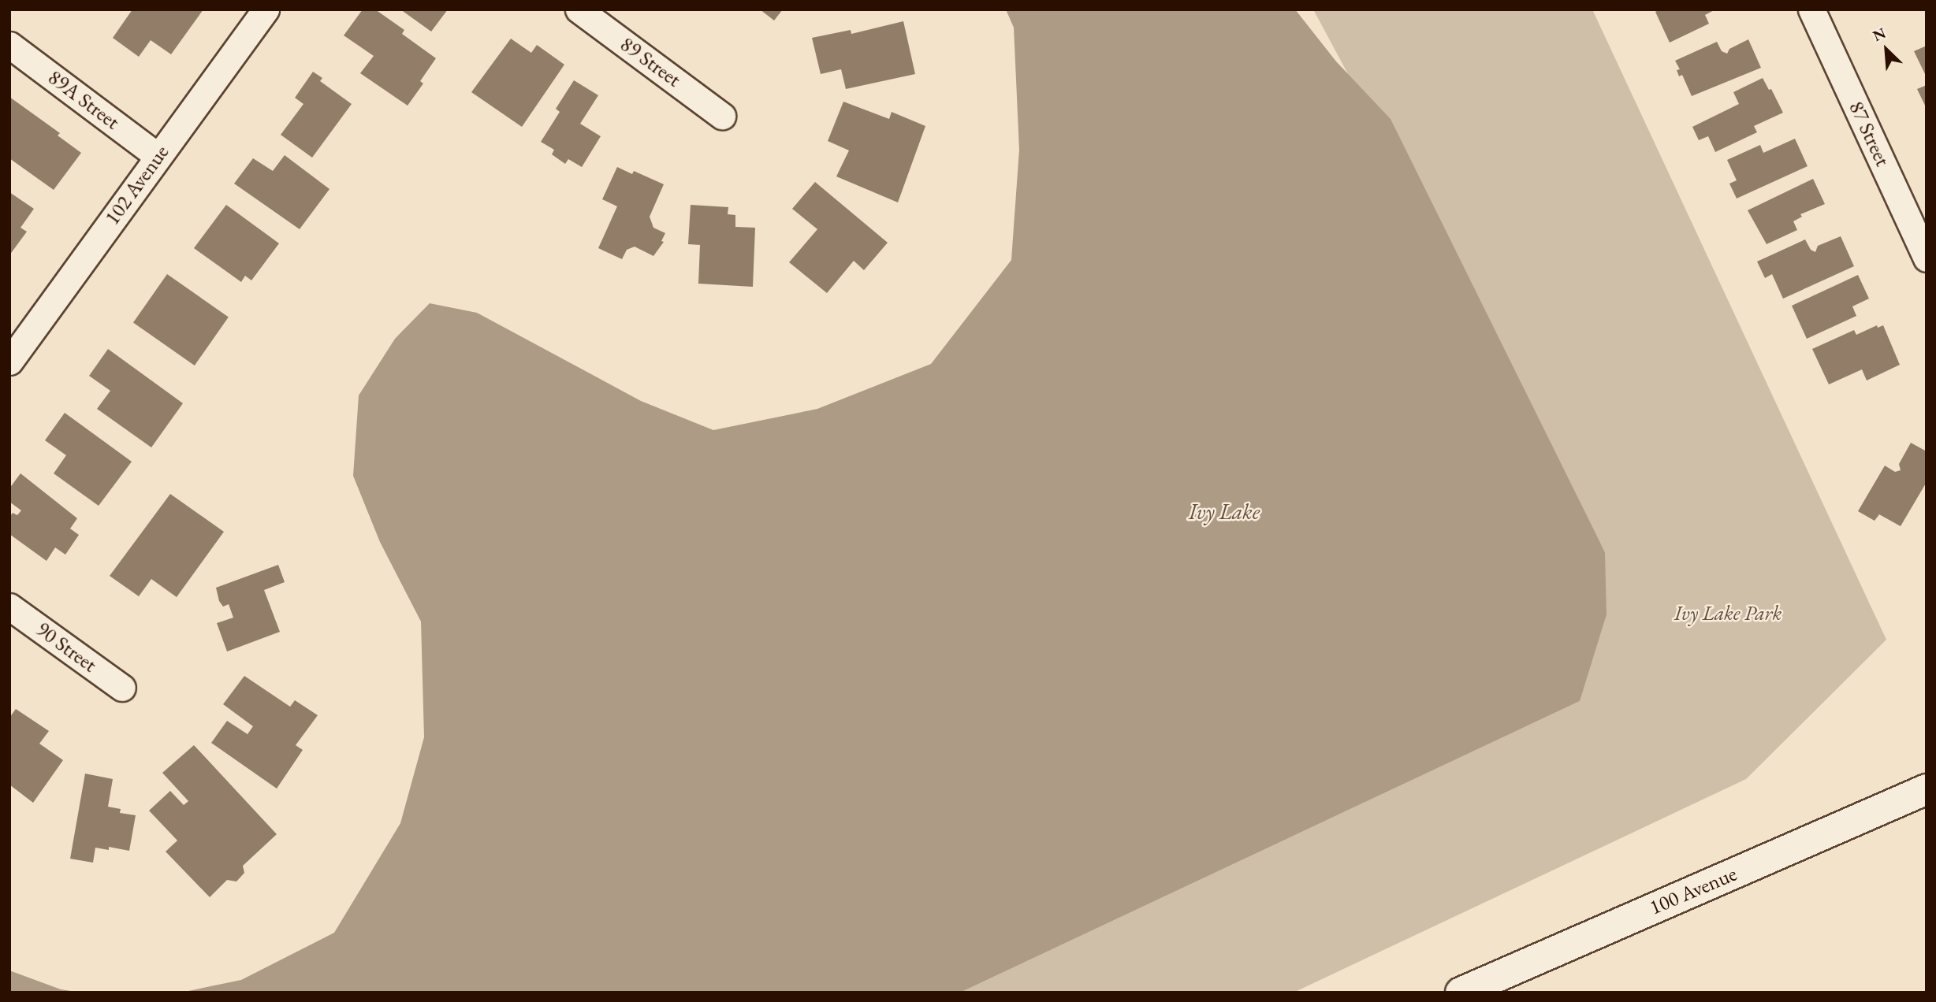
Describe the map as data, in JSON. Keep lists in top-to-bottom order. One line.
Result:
{"streets":{"main road":["100 Avenue"],"street":["89 Street","89A Street","87 Street","102 Avenue","90 Street"]},"crossings":[["89A Street","102 Avenue"]],"water":["Ivy Lake"],"parks":["Ivy Lake Park"],"north":"top left"}
